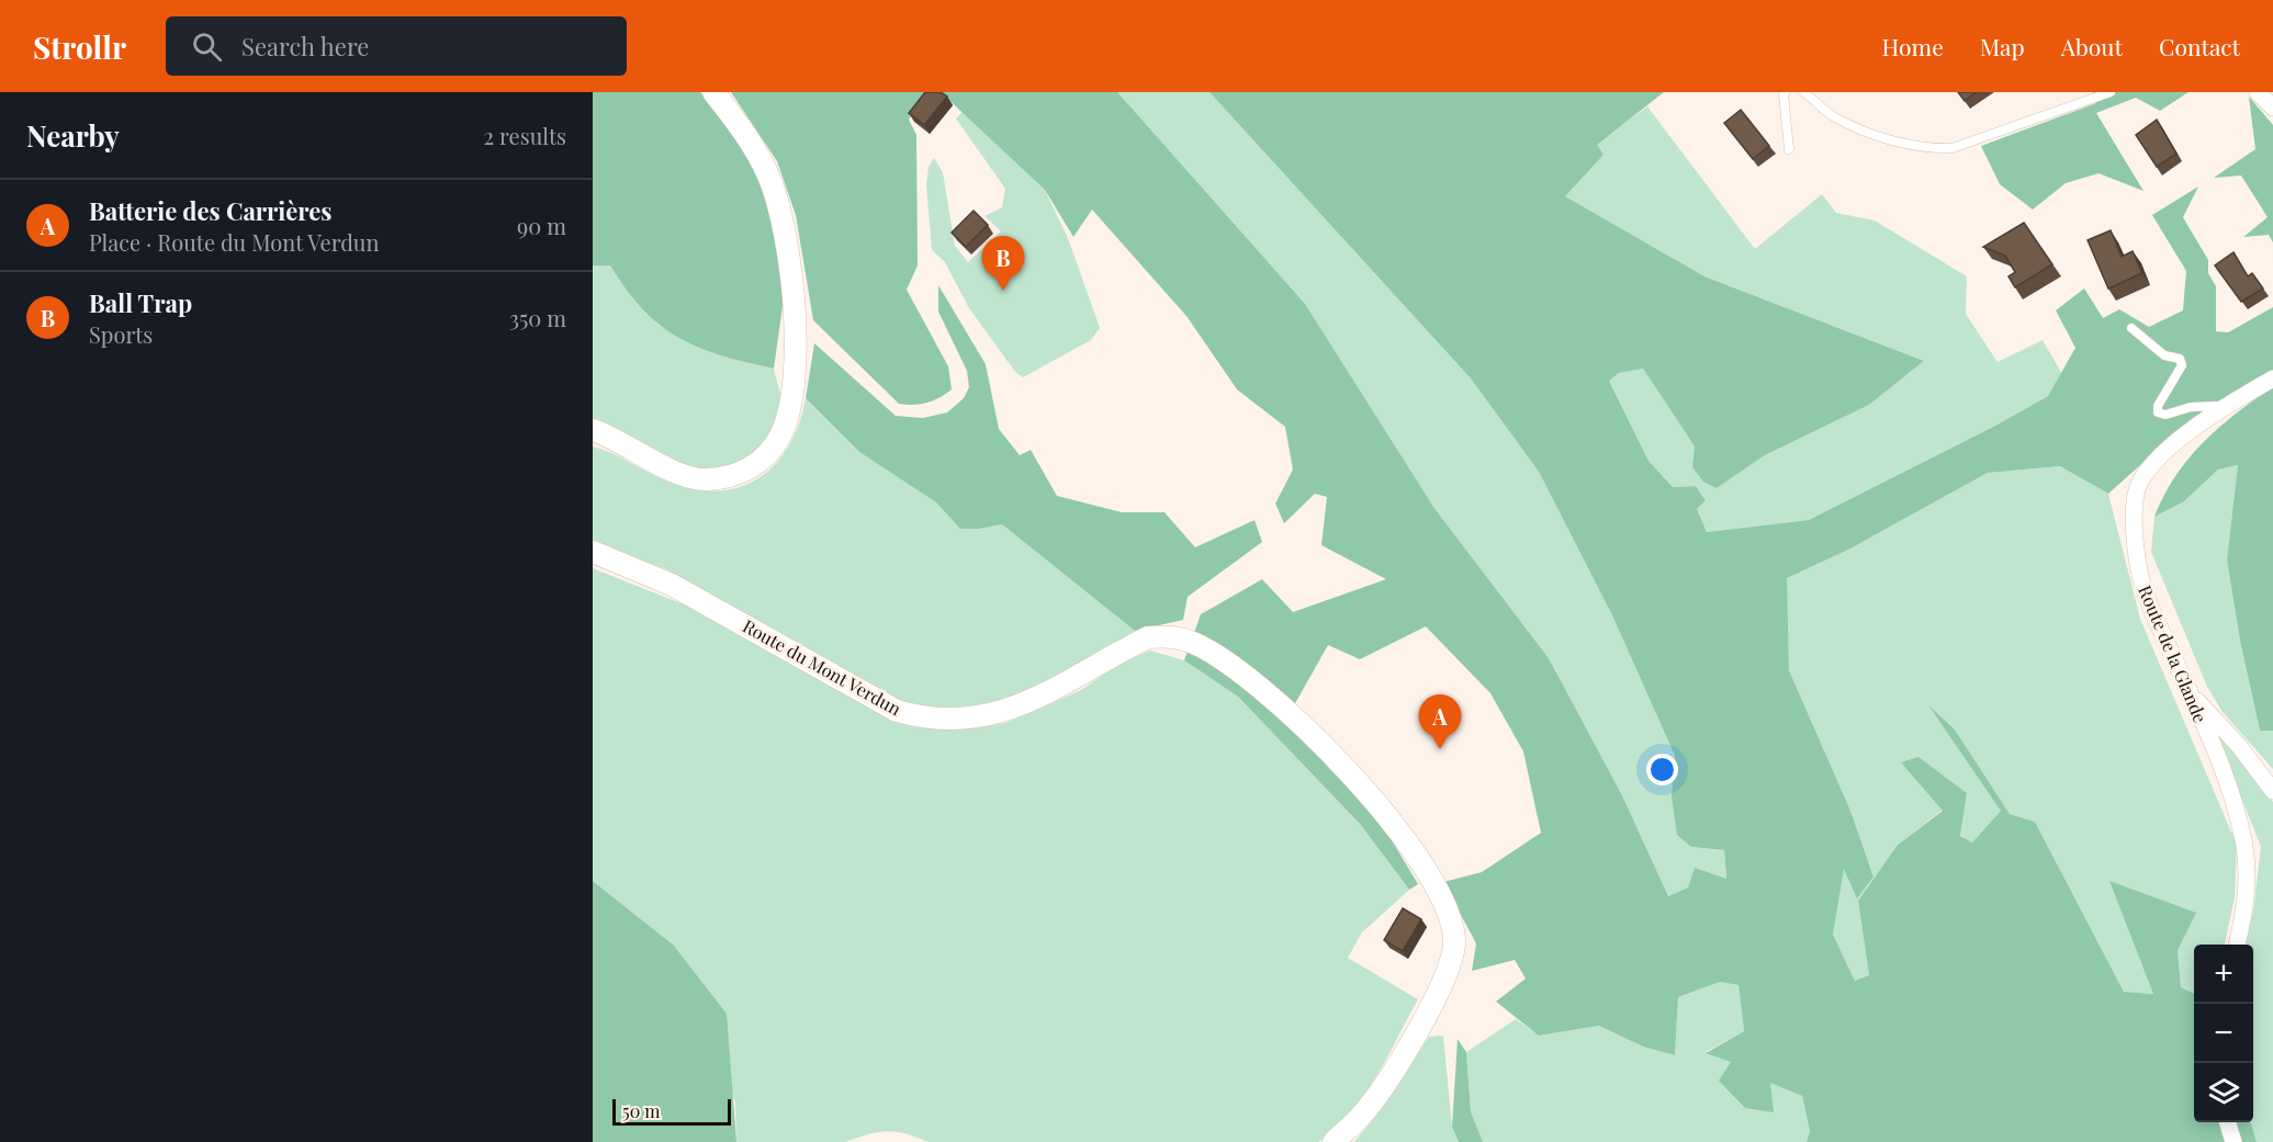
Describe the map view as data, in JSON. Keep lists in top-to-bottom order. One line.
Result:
{"streets":{"street":["Route de la Glande","Route du Mont Verdun"]},"scale_bar":"50 m","page":{"header":"Strollr","search":"Search here","nav":["Home","Map","About","Contact"],"heading":["Nearby","2 results"],"list":[{"mark":"A","name":"Batterie des Carrières","note":"Place · Route du Mont Verdun","value":"90 m"},{"mark":"B","name":"Ball Trap","note":"Sports","value":"350 m"}],"pins":["B","A"],"map_buttons":["+","−"],"scale":"50 m"}}
